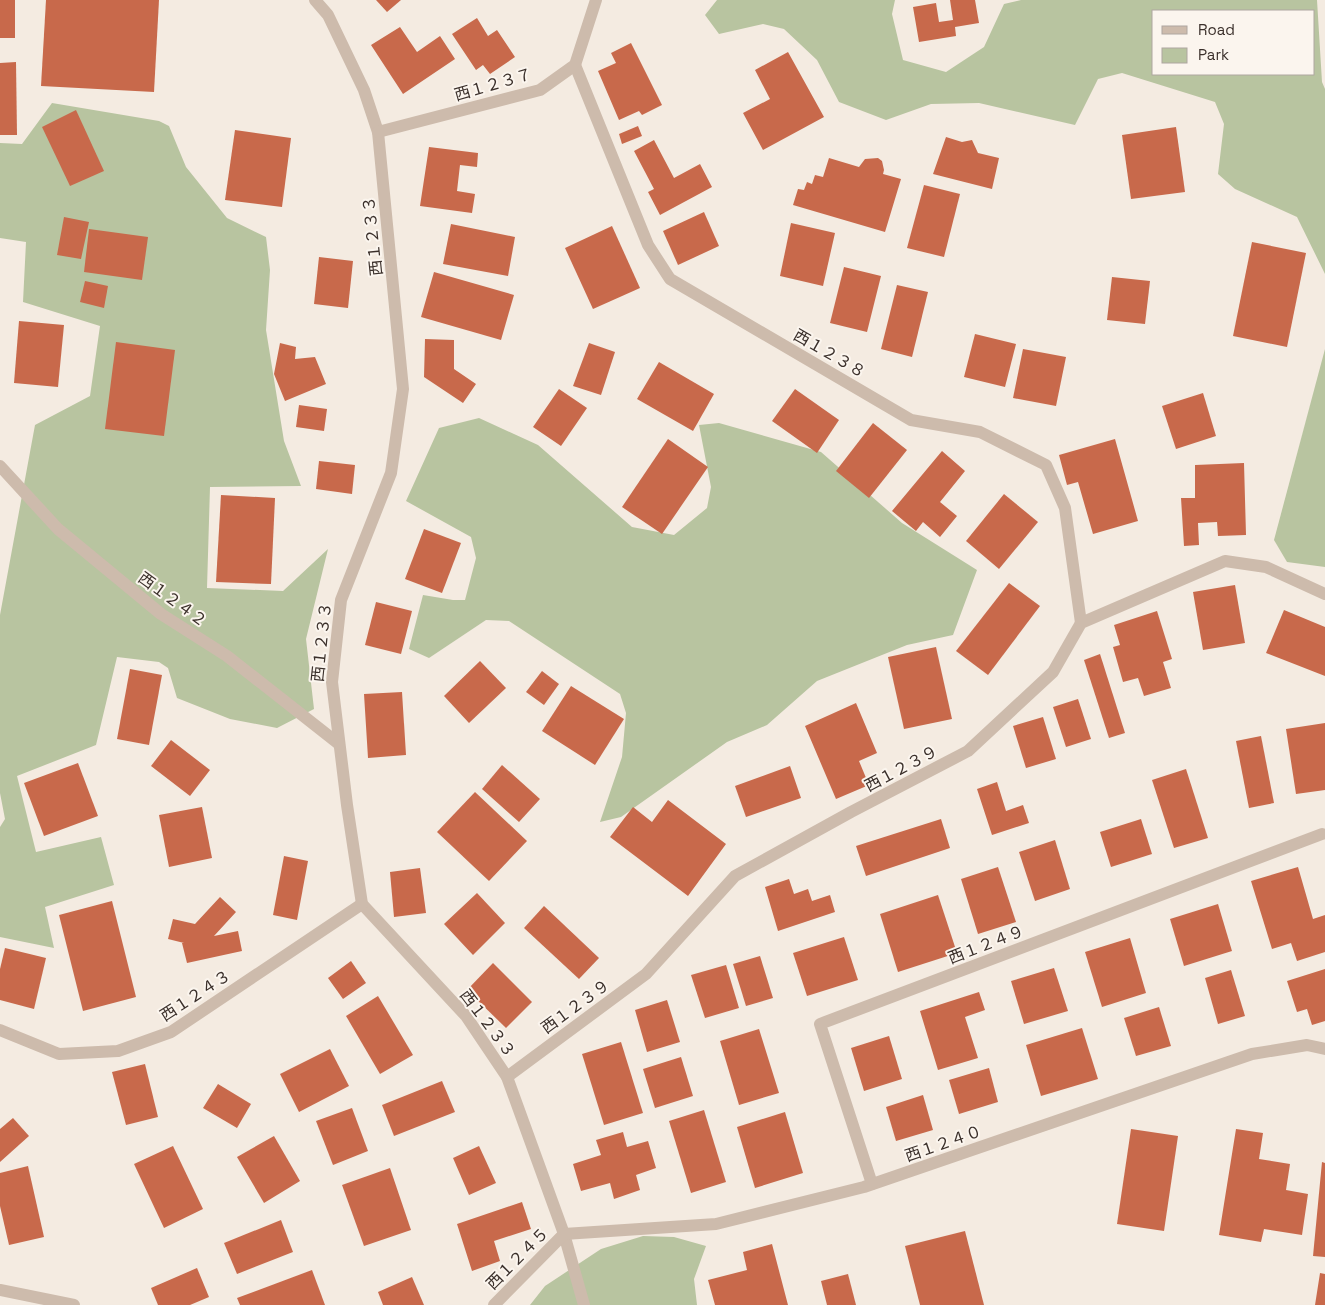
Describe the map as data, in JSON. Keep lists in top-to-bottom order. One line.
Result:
{"streets":{"street":["西１２３７","西１２３３","西１２３８","西１２４２","西１２３９","西１２４９","西１２４３","西１２４０","西１２４５"]},"crossings":[["西１２３７","西１２３３"],["西１２３７","西１２３８"],["西１２３３","西１２４２"],["西１２３３","西１２３９"],["西１２３３","西１２４３"],["西１２３３","西１２４０"],["西１２３３","西１２４５"],["西１２３８","西１２３９"],["西１２４９","西１２４０"],["西１２４０","西１２４５"]],"legend":["Road","Park"]}
